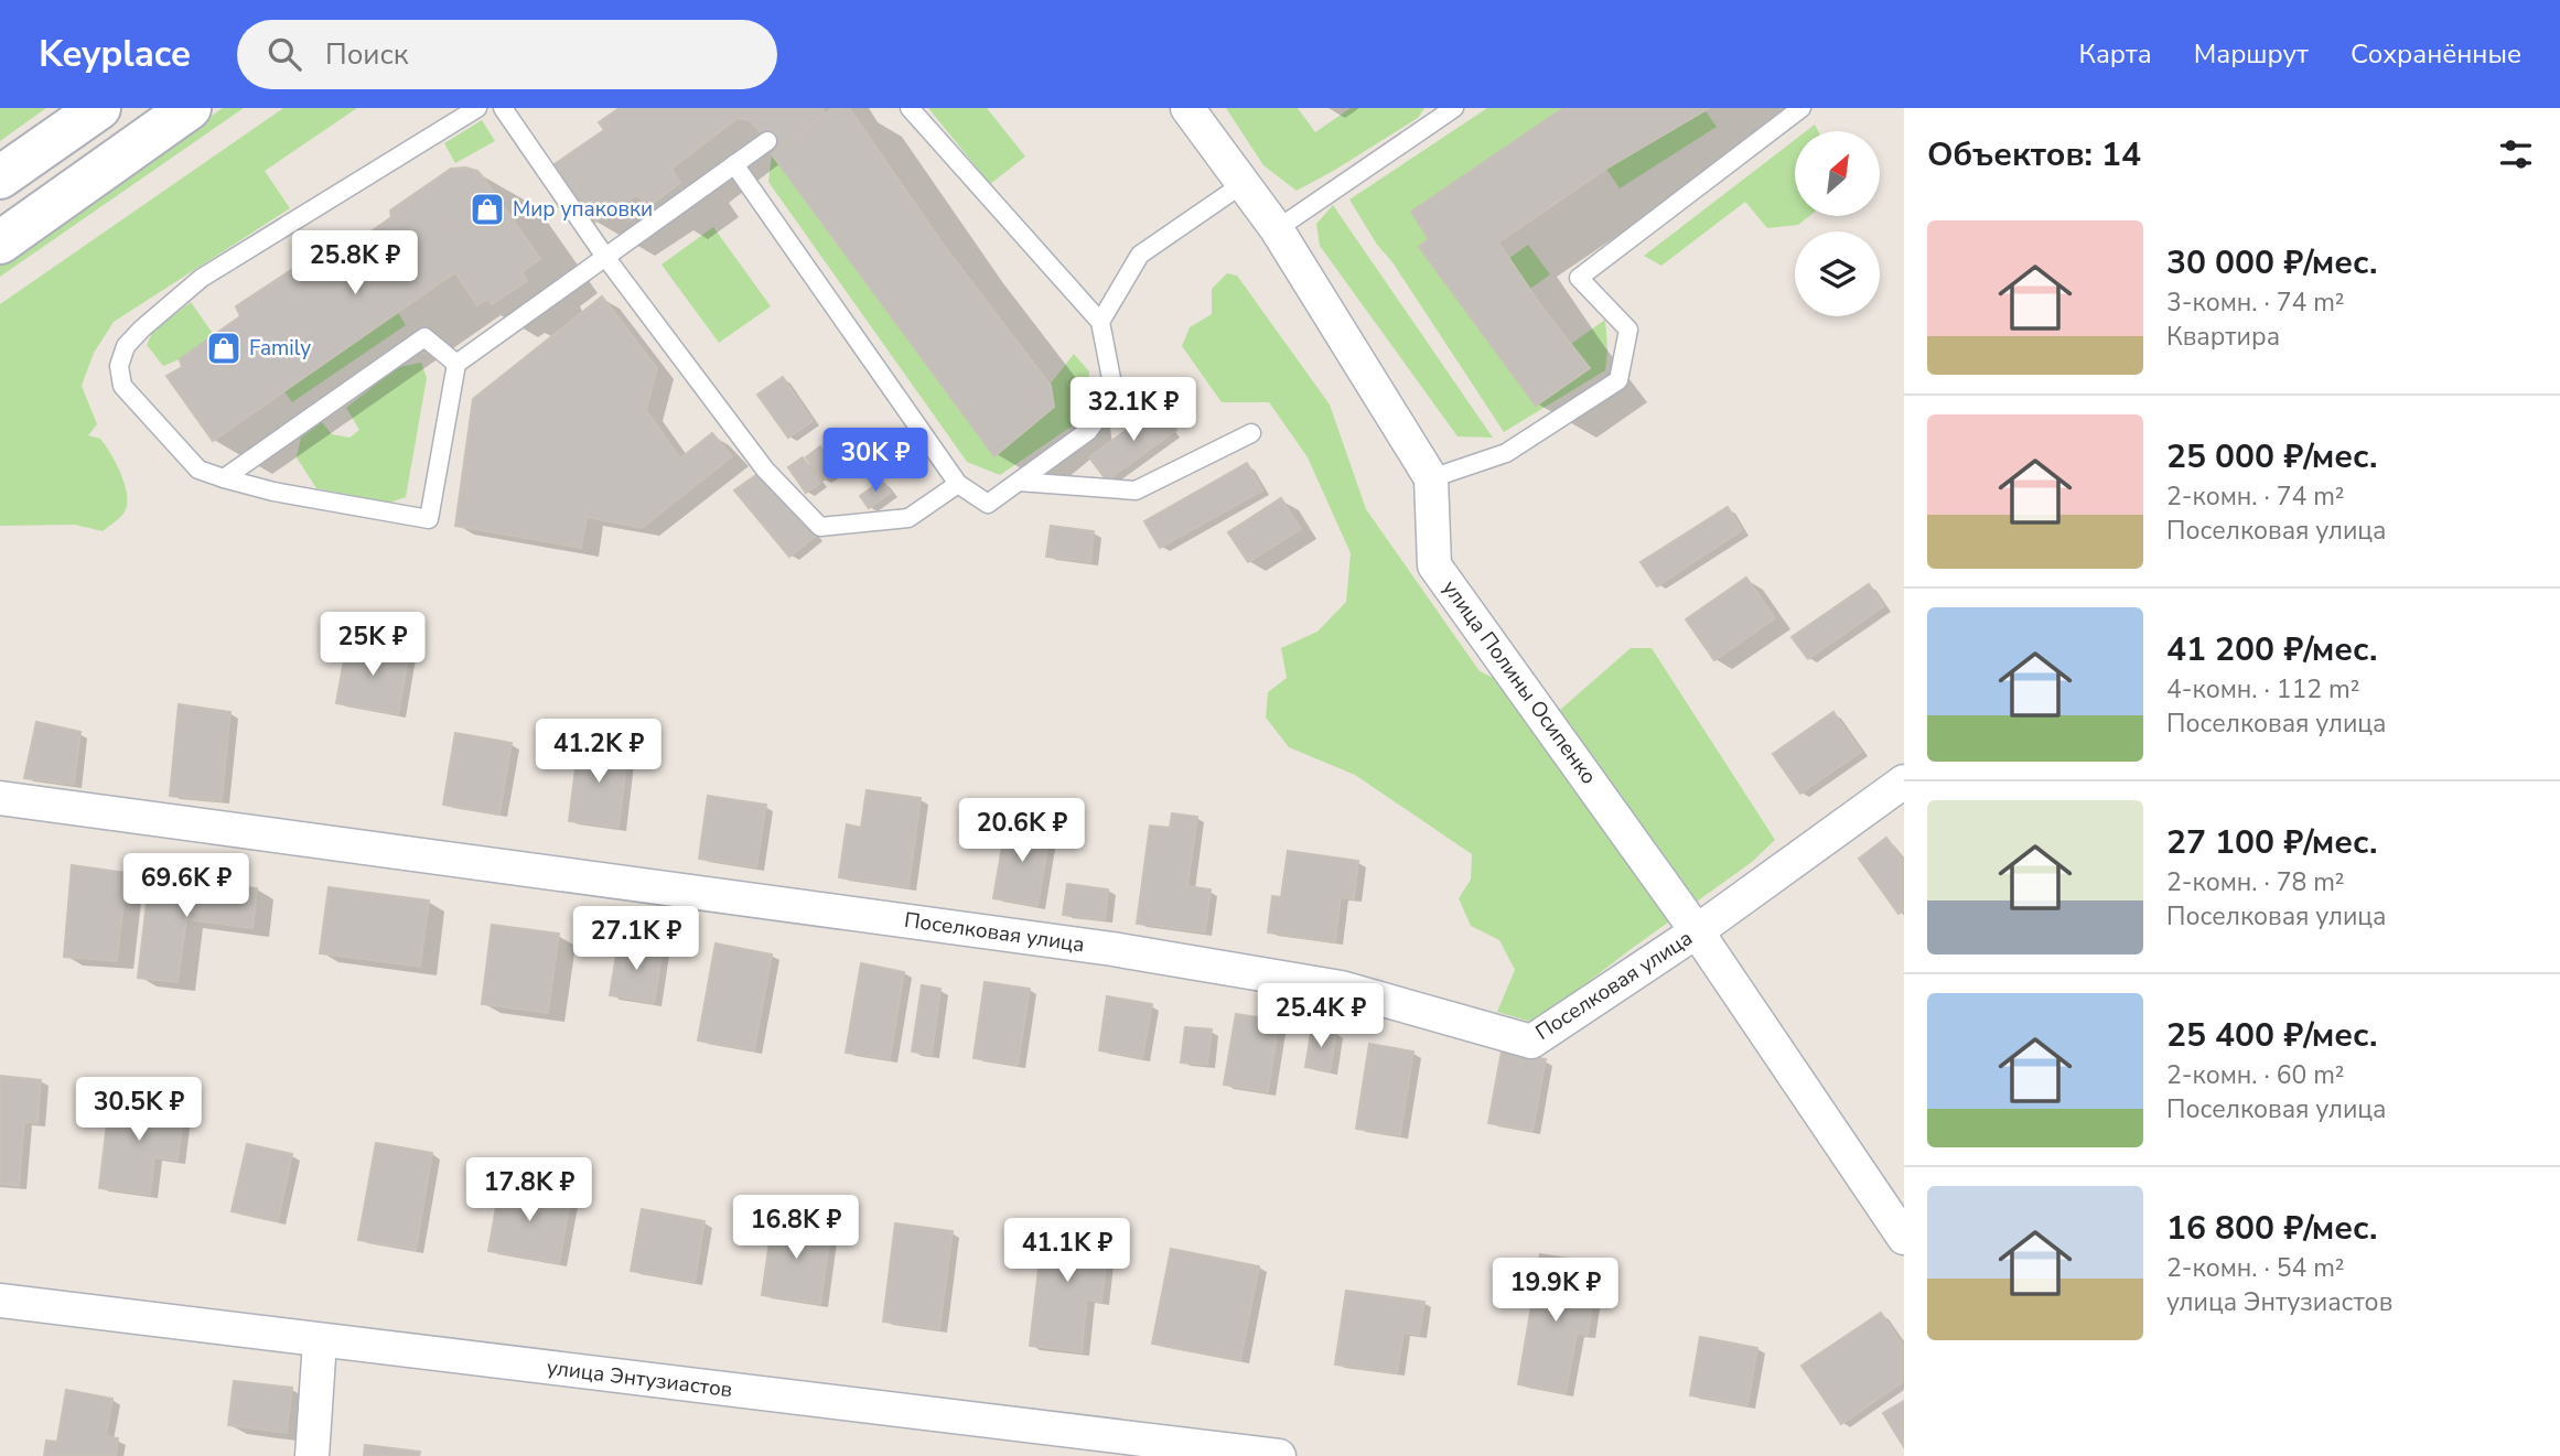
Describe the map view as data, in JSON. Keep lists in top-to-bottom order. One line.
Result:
{"streets":{"street":["улица Полины Осипенко","Поселковая улица","улица Энтузиастов"]},"crossings":[["улица Полины Осипенко","Поселковая улица"]],"places":{"shop":["Мир упаковки","Family"]},"north":"top right","page":{"header":"Keyplace","search":"Поиск","nav":["Карта","Маршрут","Сохранённые"],"heading":"Объектов: 14","list":[{"name":"30 000 ₽/мес.","note":"3-комн. · 74 m² · Квартира"},{"name":"25 000 ₽/мес.","note":"2-комн. · 74 m² · Поселковая улица"},{"name":"41 200 ₽/мес.","note":"4-комн. · 112 m² · Поселковая улица"},{"name":"27 100 ₽/мес.","note":"2-комн. · 78 m² · Поселковая улица"},{"name":"25 400 ₽/мес.","note":"2-комн. · 60 m² · Поселковая улица"},{"name":"16 800 ₽/мес.","note":"2-комн. · 54 m² · улица Энтузиастов"}],"price":["25.8K ₽","32.1K ₽","30K ₽","25K ₽","41.2K ₽","20.6K ₽","69.6K ₽","27.1K ₽","25.4K ₽","30.5K ₽","17.8K ₽","16.8K ₽","41.1K ₽","19.9K ₽"]}}
